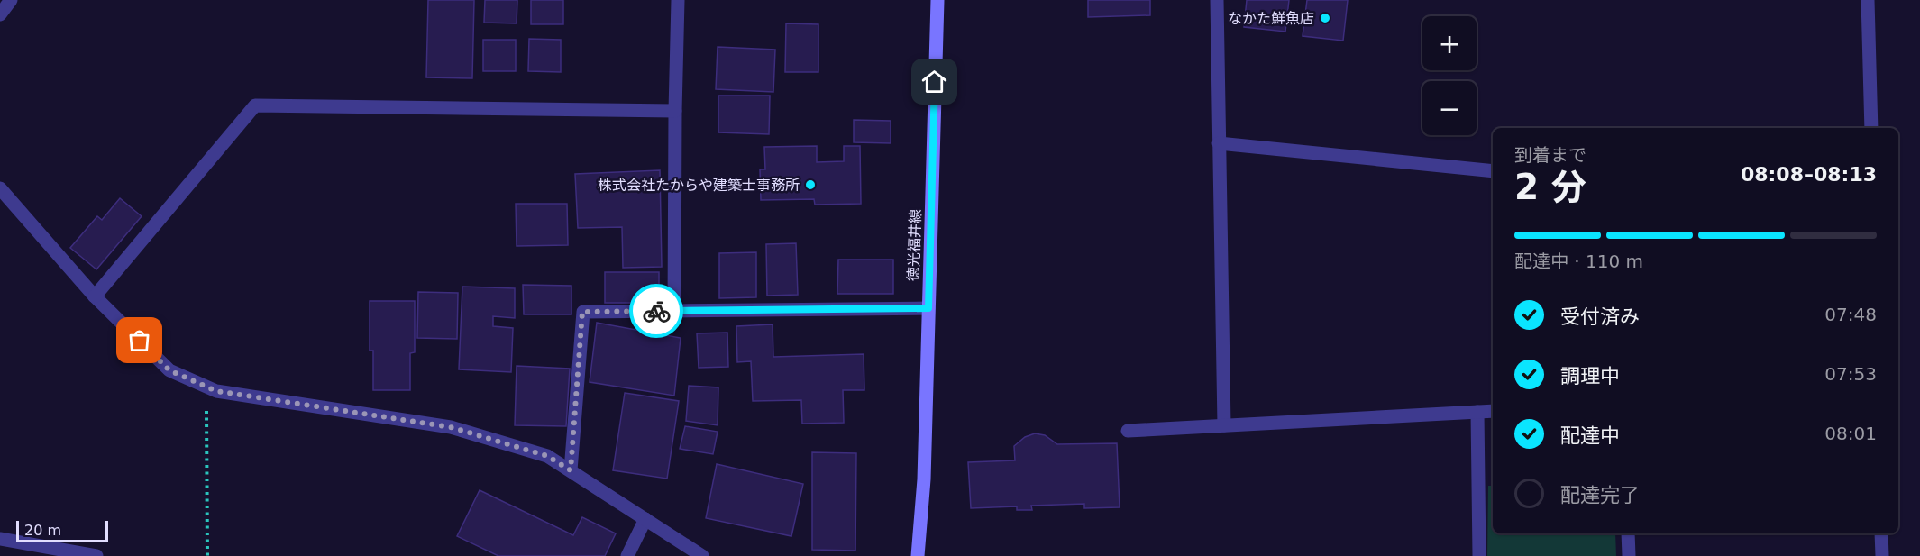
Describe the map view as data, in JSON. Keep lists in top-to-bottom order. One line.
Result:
{"streets":{"main road":["徳光福井線"]},"places":["なかた鮮魚店","株式会社たからや建築士事務所"],"scale_bar":"20 m","page":{"map_buttons":["+","−"],"heading":["2 分","到着まで","08:08–08:13"],"bar":"配達中 · 110 m","list":[["受付済み","07:48"],["調理中","07:53"],["配達中","08:01"],"配達完了"],"scale":"20 m"}}
